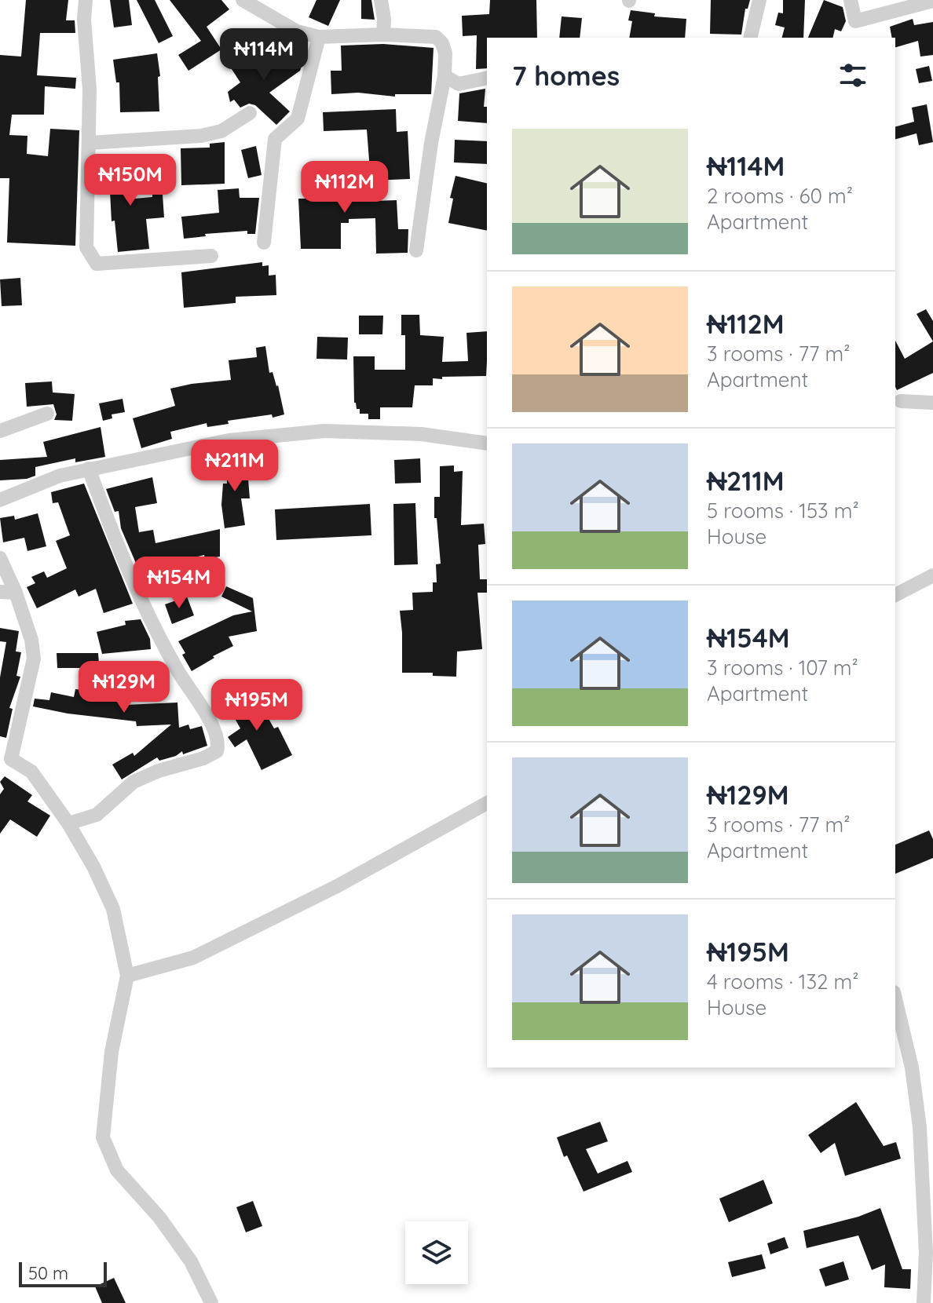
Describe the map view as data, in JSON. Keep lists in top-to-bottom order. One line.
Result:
{"scale_bar":"50 m","page":{"price":["₦114M","₦150M","₦112M","₦211M","₦154M","₦129M","₦195M"],"heading":"7 homes","list":[{"name":"₦114M","note":"2 rooms · 60 m² · Apartment"},{"name":"₦112M","note":"3 rooms · 77 m² · Apartment"},{"name":"₦211M","note":"5 rooms · 153 m² · House"},{"name":"₦154M","note":"3 rooms · 107 m² · Apartment"},{"name":"₦129M","note":"3 rooms · 77 m² · Apartment"},{"name":"₦195M","note":"4 rooms · 132 m² · House"}],"scale":"50 m"}}
